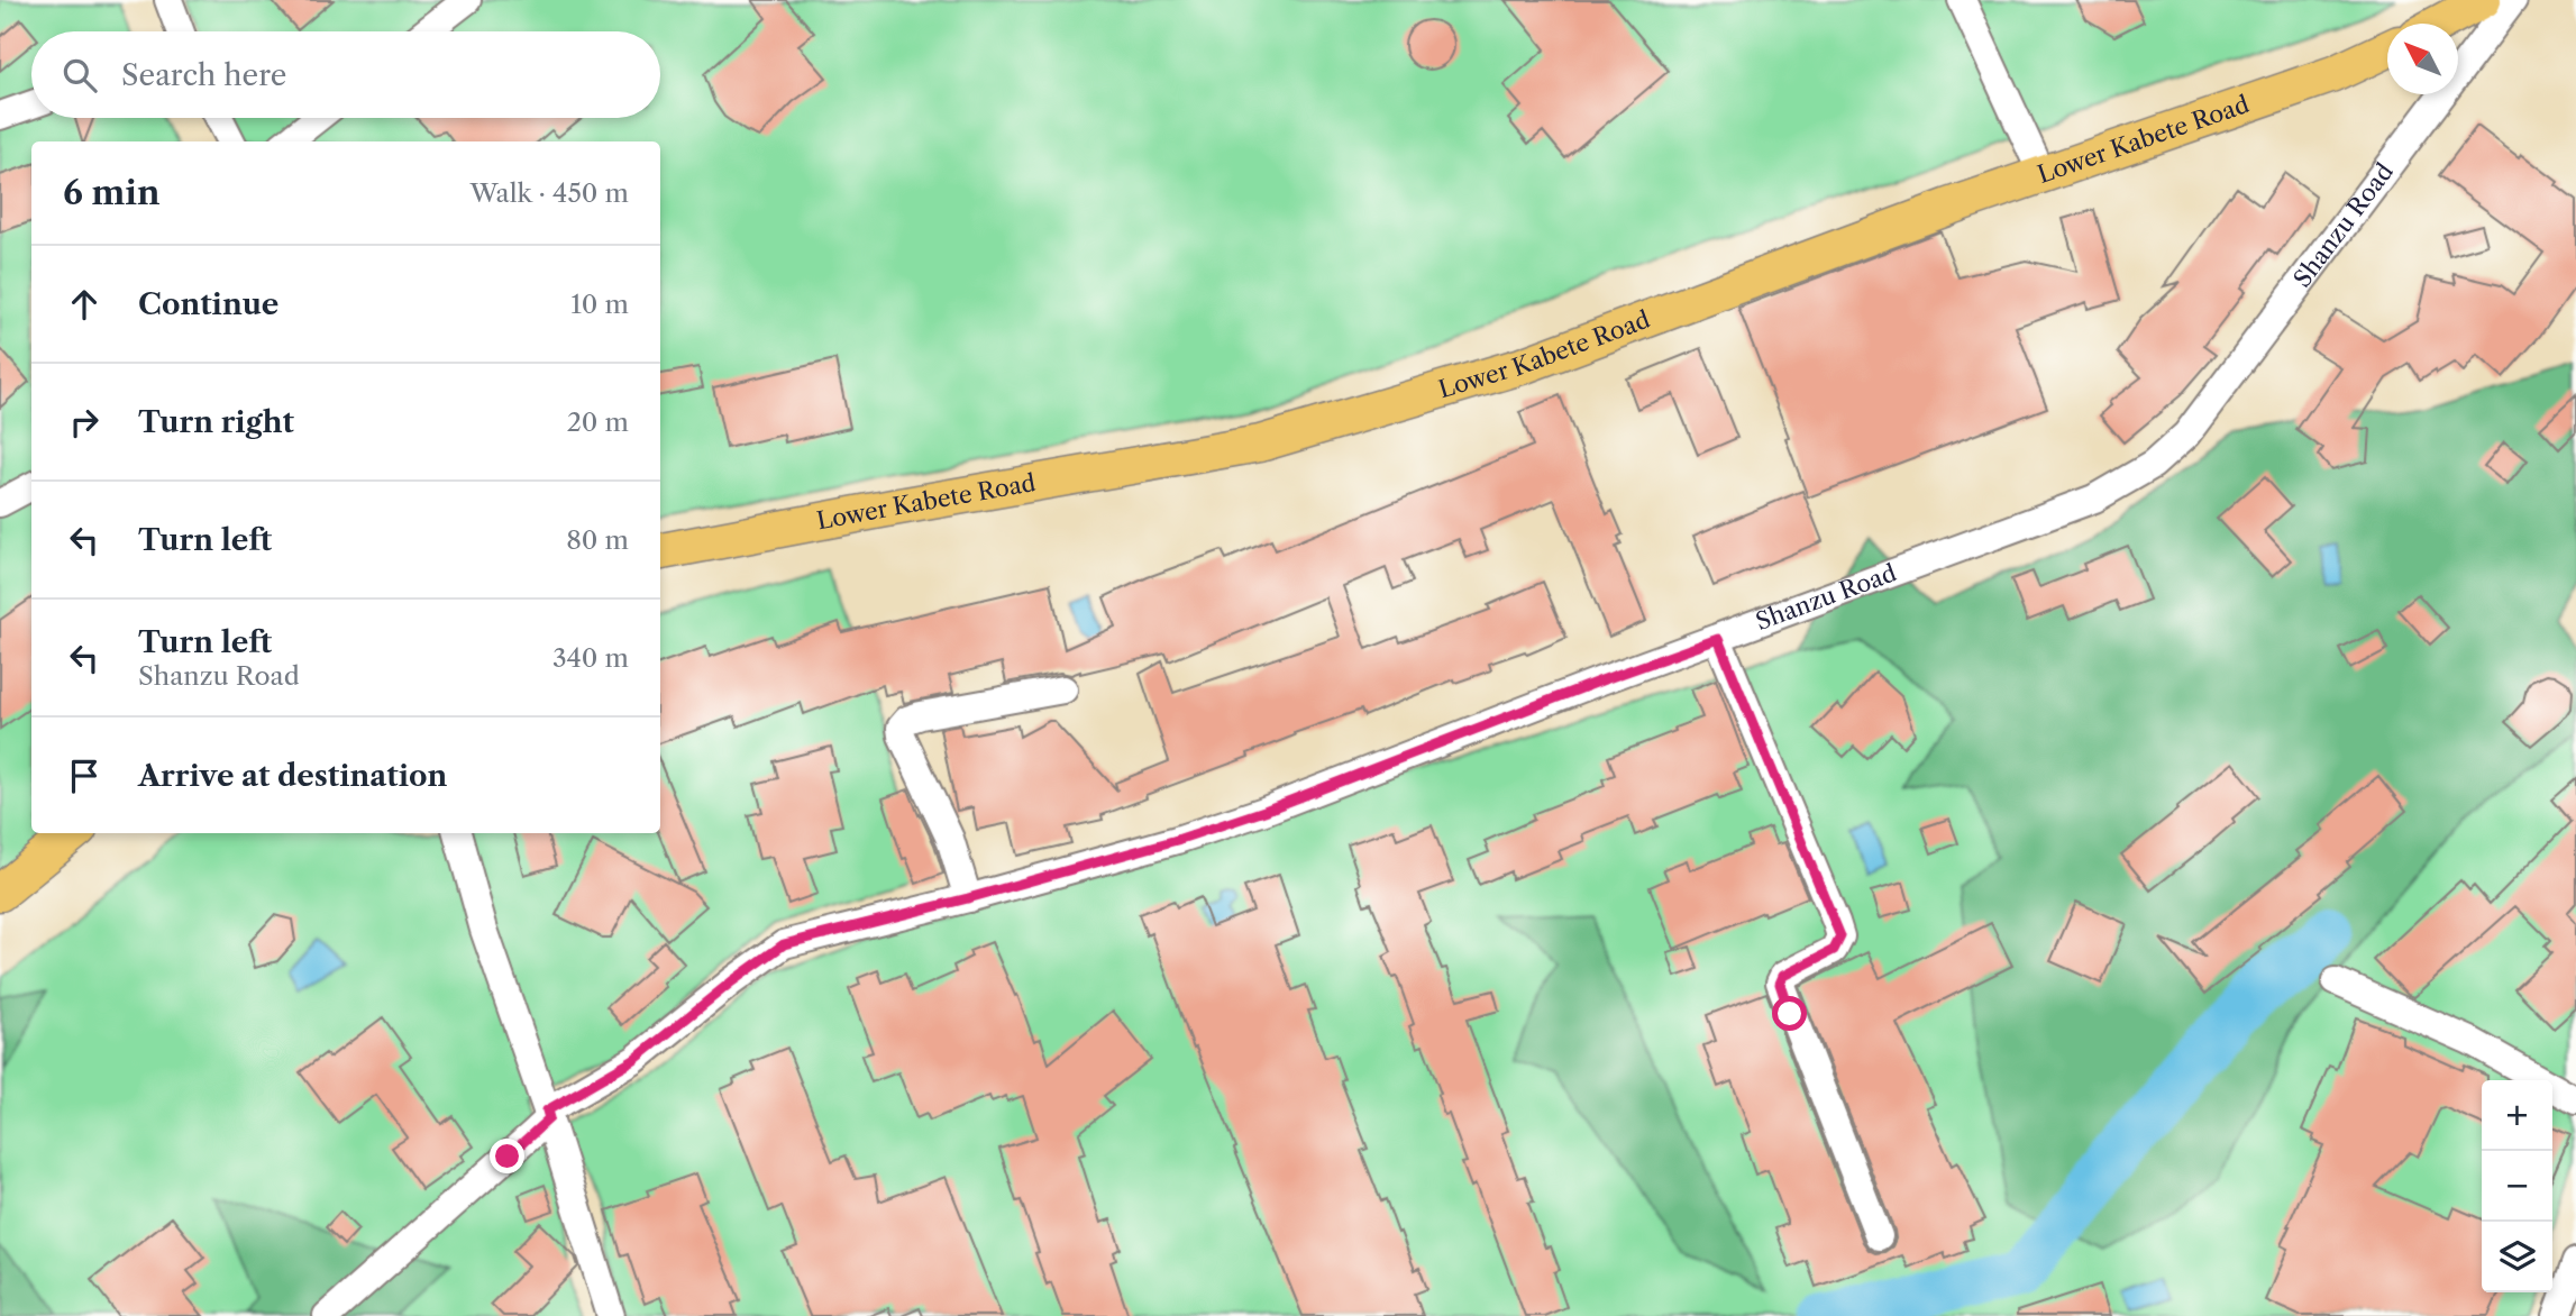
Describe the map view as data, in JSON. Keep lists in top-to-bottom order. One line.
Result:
{"streets":{"main road":["Lower Kabete Road"],"street":["Shanzu Road"]},"north":"top left","page":{"search":"Search here","heading":["6 min","Walk · 450 m"],"list":[["Continue","10 m"],["Turn right","20 m"],["Turn left","80 m"],["Turn left","Shanzu Road","340 m"],"Arrive at destination"],"map_buttons":["+","−"]}}
